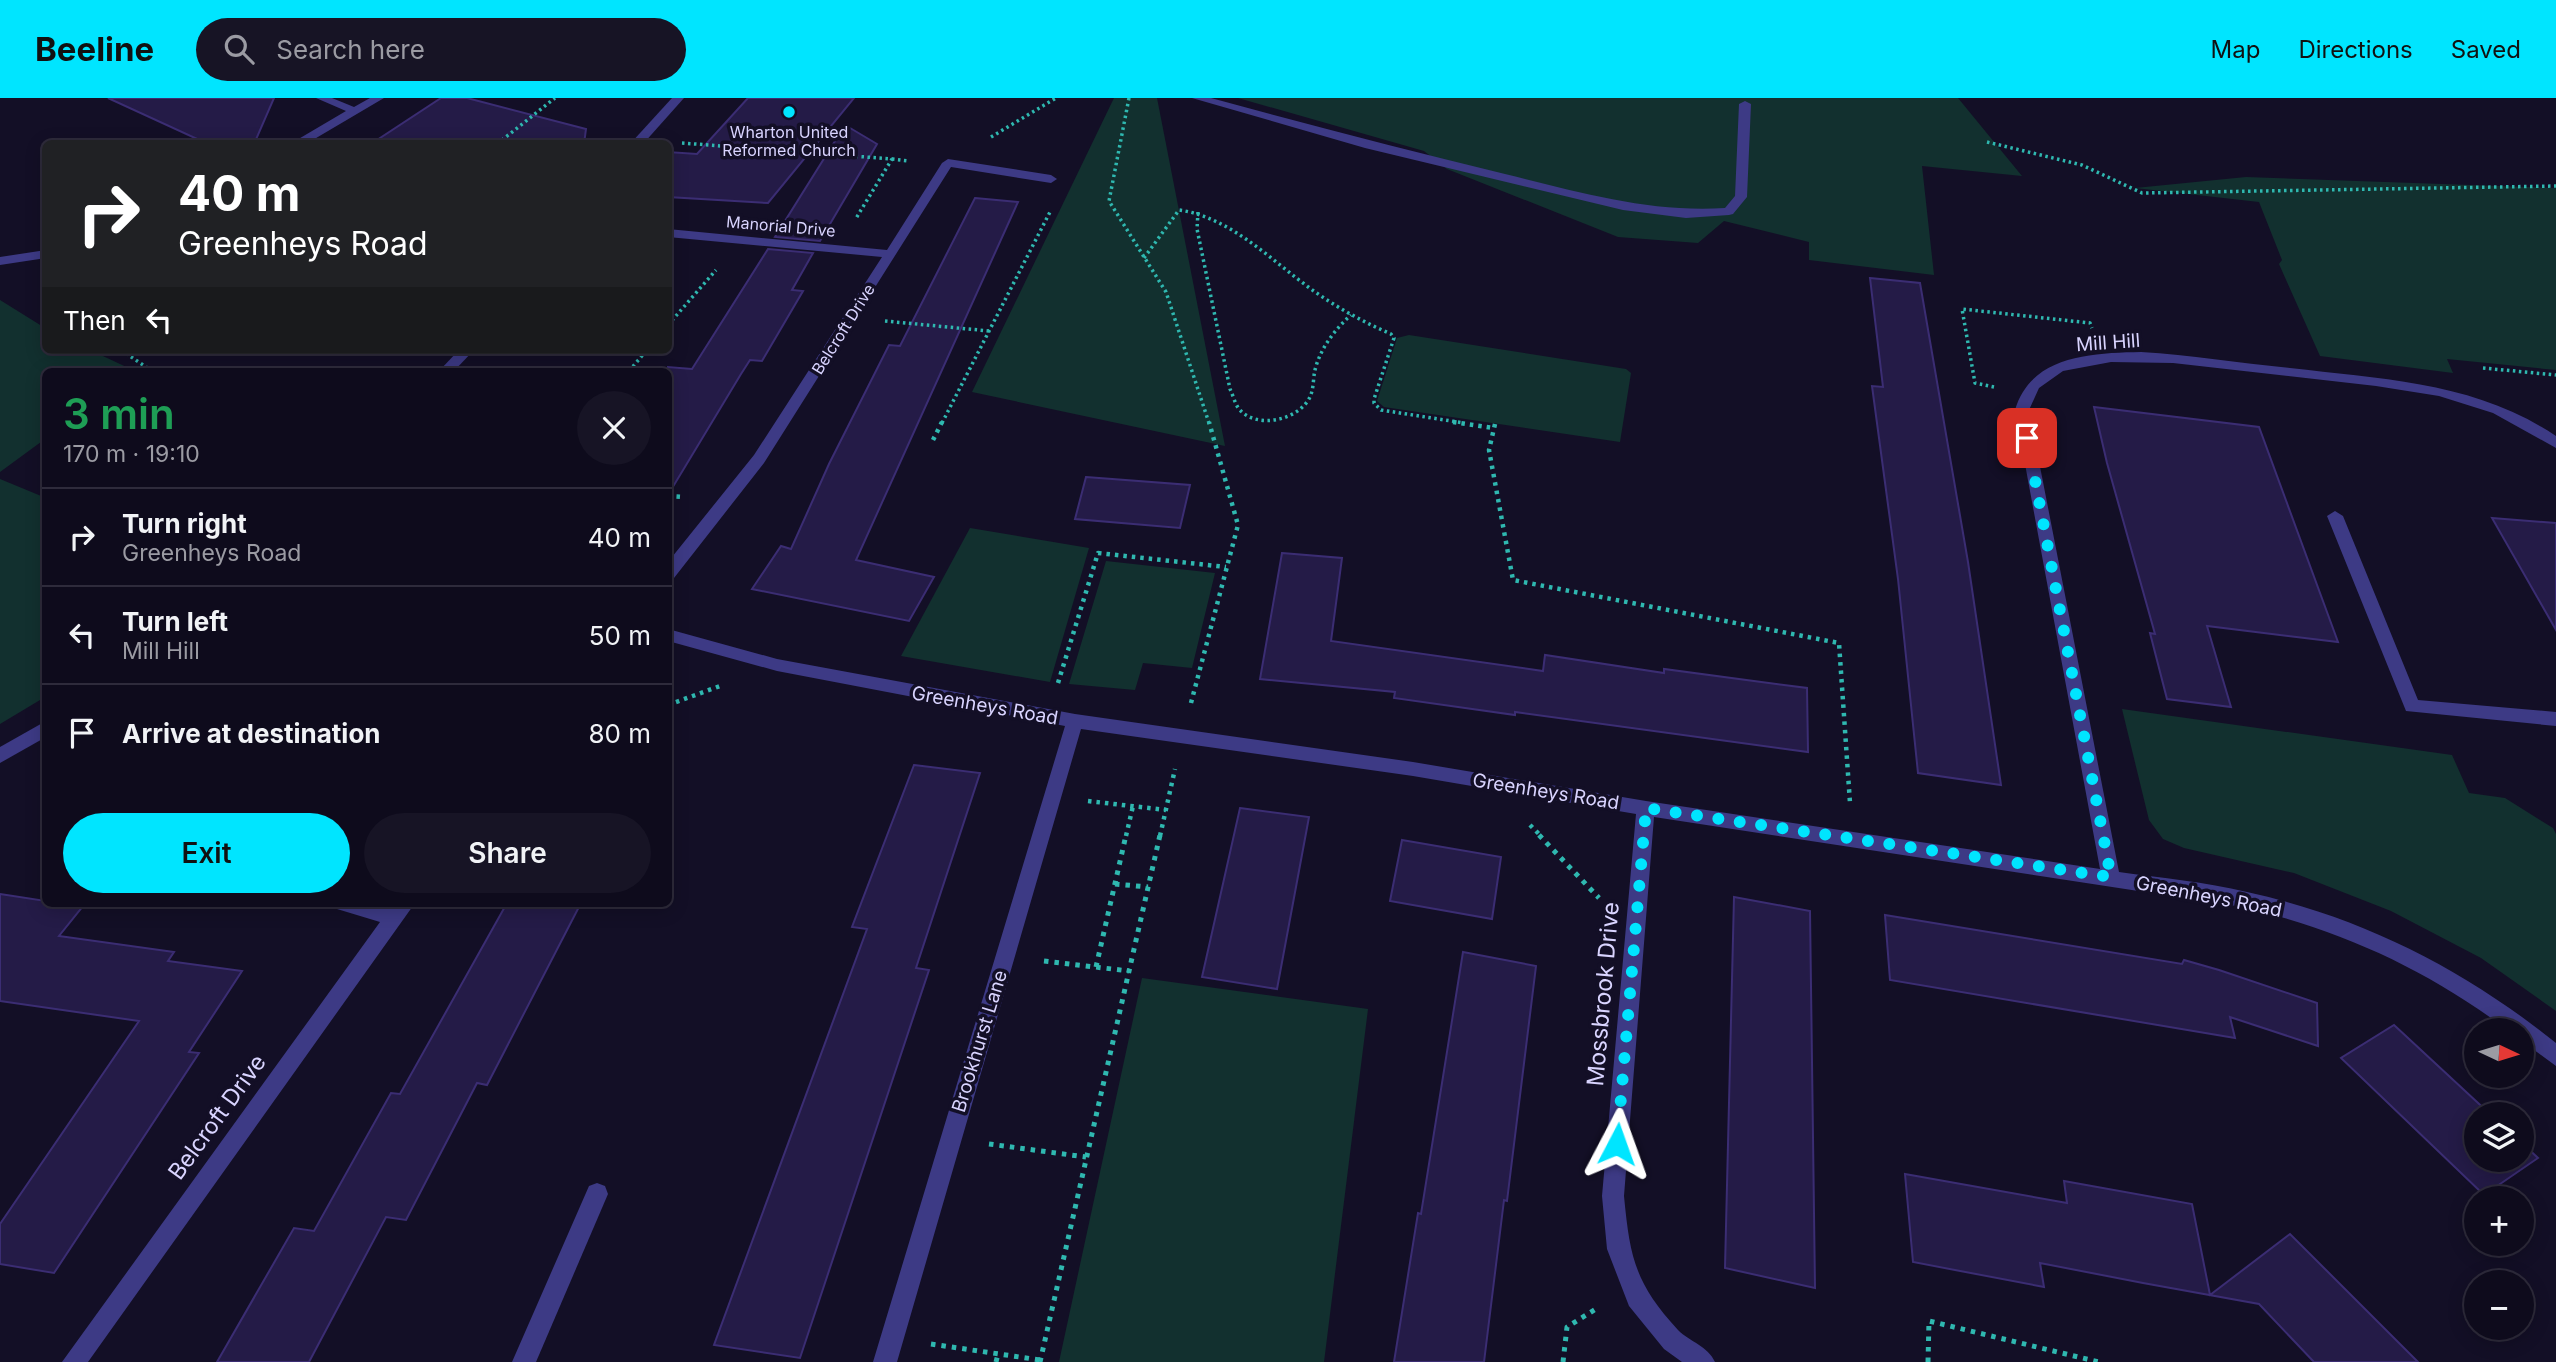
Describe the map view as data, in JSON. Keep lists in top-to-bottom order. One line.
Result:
{"streets":{"street":["Manorial Drive","Belcroft Drive","Mill Hill","Greenheys Road","Mossbrook Drive","Brookhurst Lane"]},"crossings":[["Manorial Drive","Belcroft Drive"],["Greenheys Road","Mossbrook Drive"],["Greenheys Road","Brookhurst Lane"]],"places":["Wharton United Reformed Church"],"north":"right","page":{"header":"Beeline","search":"Search here","nav":["Map","Directions","Saved"],"turn":["40 m","Greenheys Road"],"then":"Then","heading":["3 min","170 m · 19:10"],"list":[{"name":"Turn right","note":"Greenheys Road","value":"40 m"},{"name":"Turn left","note":"Mill Hill","value":"50 m"},{"name":"Arrive at destination","value":"80 m"}],"buttons":["Exit","Share"],"map_buttons":["+","−"]}}
